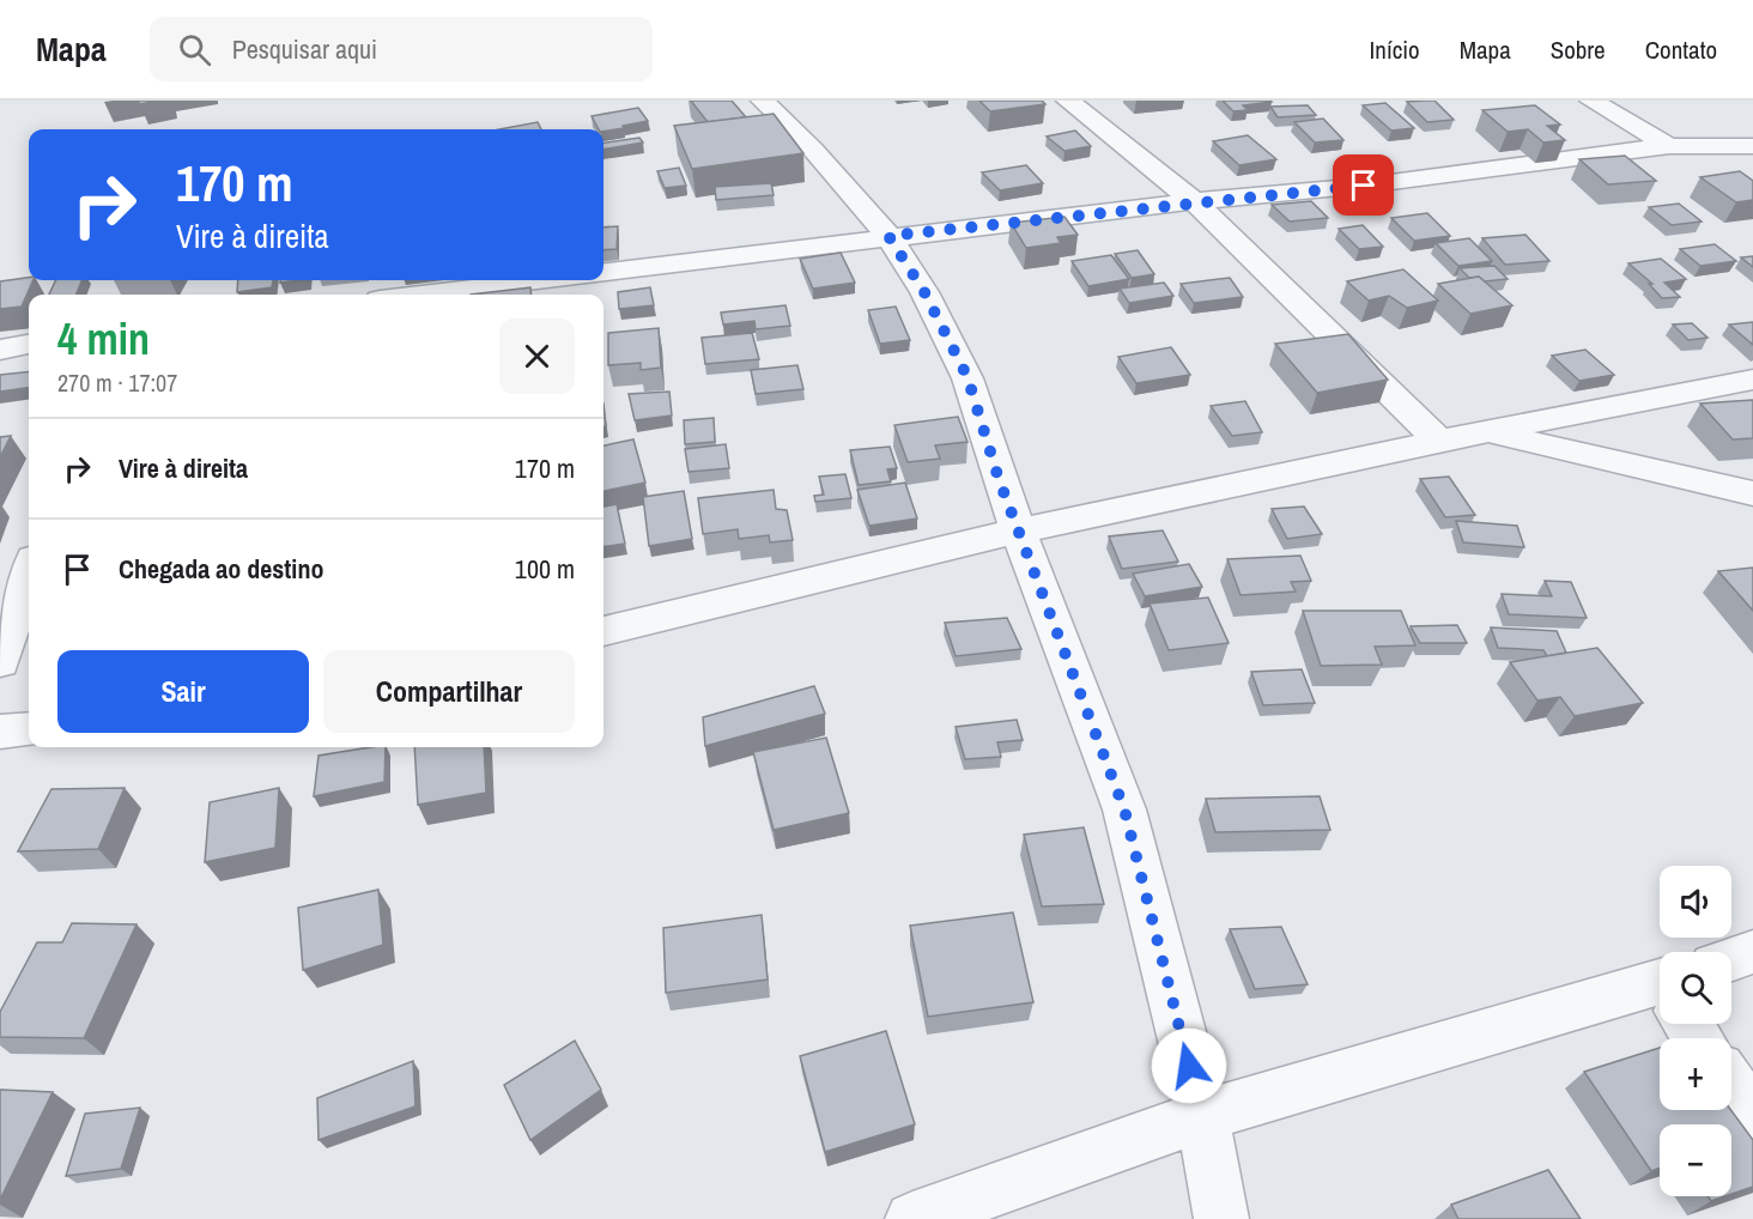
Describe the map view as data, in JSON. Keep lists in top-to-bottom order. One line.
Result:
{"page":{"header":"Mapa","search":"Pesquisar aqui","nav":["Início","Mapa","Sobre","Contato"],"turn":["170 m","Vire à direita"],"heading":["4 min","270 m · 17:07"],"list":[{"name":"Vire à direita","value":"170 m"},{"name":"Chegada ao destino","value":"100 m"}],"buttons":["Sair","Compartilhar"],"map_buttons":["+","−"]}}
